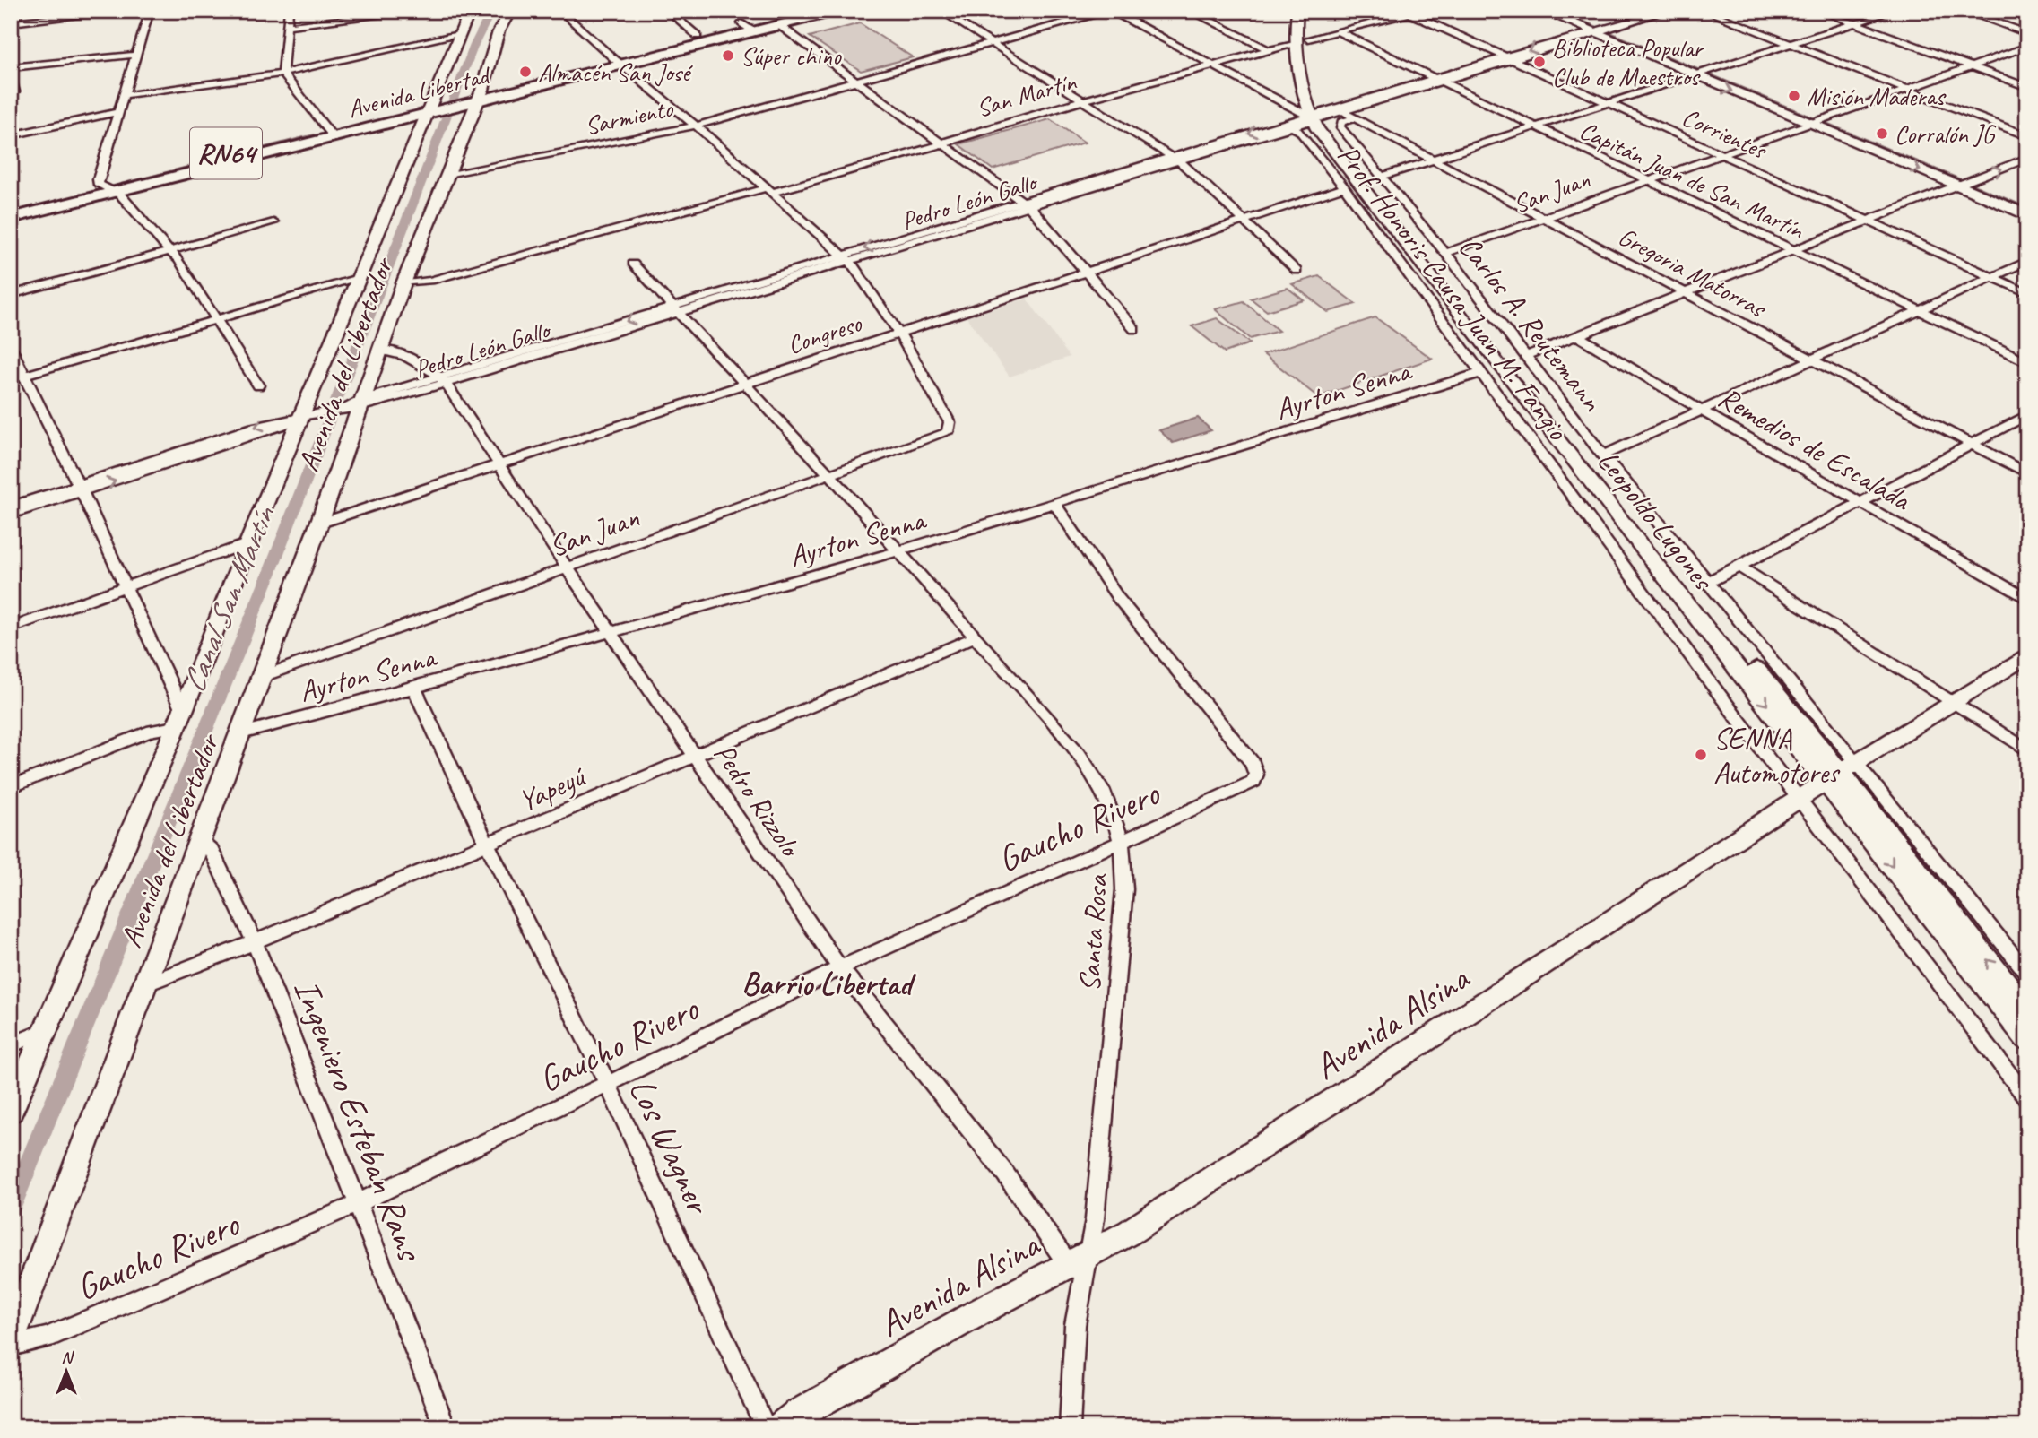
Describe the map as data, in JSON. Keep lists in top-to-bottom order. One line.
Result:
{"streets":{"main road":["Avenida Libertad","RN64"],"street":["San Martín","Sarmiento","Corrientes","Capitán Juan de San Martín","San Juan","Pedro León Gallo","Gregoria Matorras","Prof. Honoris Causa Juan M. Fangio","Carlos A. Reutemann","Congreso","Avenida del Libertador","Ayrton Senna","Remedios de Escalada","Leopoldo Lugones","Yapeyú","Pedro Rizzolo","Gaucho Rivero","Santa Rosa","Avenida Alsina","Ingeniero Esteban Rans","Los Wagner"]},"crossings":[["Avenida Libertad","Avenida del Libertador"],["San Martín","Gregoria Matorras"],["San Martín","Avenida del Libertador"],["San Martín","Leopoldo Lugones"],["Sarmiento","Gregoria Matorras"],["Sarmiento","Avenida del Libertador"],["Corrientes","San Juan"],["Corrientes","Pedro León Gallo"],["Capitán Juan de San Martín","San Juan"],["Capitán Juan de San Martín","Pedro León Gallo"],["San Juan","Gregoria Matorras"],["San Juan","Carlos A. Reutemann"],["San Juan","Congreso"],["San Juan","Avenida del Libertador"],["San Juan","Pedro Rizzolo"],["San Juan","Santa Rosa"],["Pedro León Gallo","Gregoria Matorras"],["Pedro León Gallo","Prof. Honoris Causa Juan M. Fangio"],["Pedro León Gallo","Avenida del Libertador"],["Pedro León Gallo","Leopoldo Lugones"],["Pedro León Gallo","Pedro Rizzolo"],["Pedro León Gallo","Santa Rosa"],["Gregoria Matorras","Carlos A. Reutemann"],["Gregoria Matorras","Leopoldo Lugones"],["Prof. Honoris Causa Juan M. Fangio","Congreso"],["Prof. Honoris Causa Juan M. Fangio","Ayrton Senna"],["Prof. Honoris Causa Juan M. Fangio","Avenida Alsina"],["Carlos A. Reutemann","Leopoldo Lugones"],["Carlos A. Reutemann","Avenida Alsina"],["Congreso","Avenida del Libertador"],["Congreso","Pedro Rizzolo"],["Congreso","Santa Rosa"],["Avenida del Libertador","Ayrton Senna"],["Avenida del Libertador","Yapeyú"],["Avenida del Libertador","Pedro Rizzolo"],["Avenida del Libertador","Ingeniero Esteban Rans"],["Ayrton Senna","Pedro Rizzolo"],["Ayrton Senna","Gaucho Rivero"],["Ayrton Senna","Santa Rosa"],["Ayrton Senna","Los Wagner"],["Leopoldo Lugones","Avenida Alsina"],["Yapeyú","Pedro Rizzolo"],["Yapeyú","Santa Rosa"],["Yapeyú","Ingeniero Esteban Rans"],["Yapeyú","Los Wagner"],["Pedro Rizzolo","Gaucho Rivero"],["Pedro Rizzolo","Santa Rosa"],["Pedro Rizzolo","Avenida Alsina"],["Gaucho Rivero","Santa Rosa"],["Gaucho Rivero","Ingeniero Esteban Rans"],["Gaucho Rivero","Los Wagner"],["Santa Rosa","Avenida Alsina"]],"districts":["Barrio Libertad"],"water":["Canal San Martín"],"places":["Súper chino","Biblioteca Popular Club de Maestros","Almacén San José","Misión Maderas","Corralón JG","SENNA Automotores"],"north":"top"}
